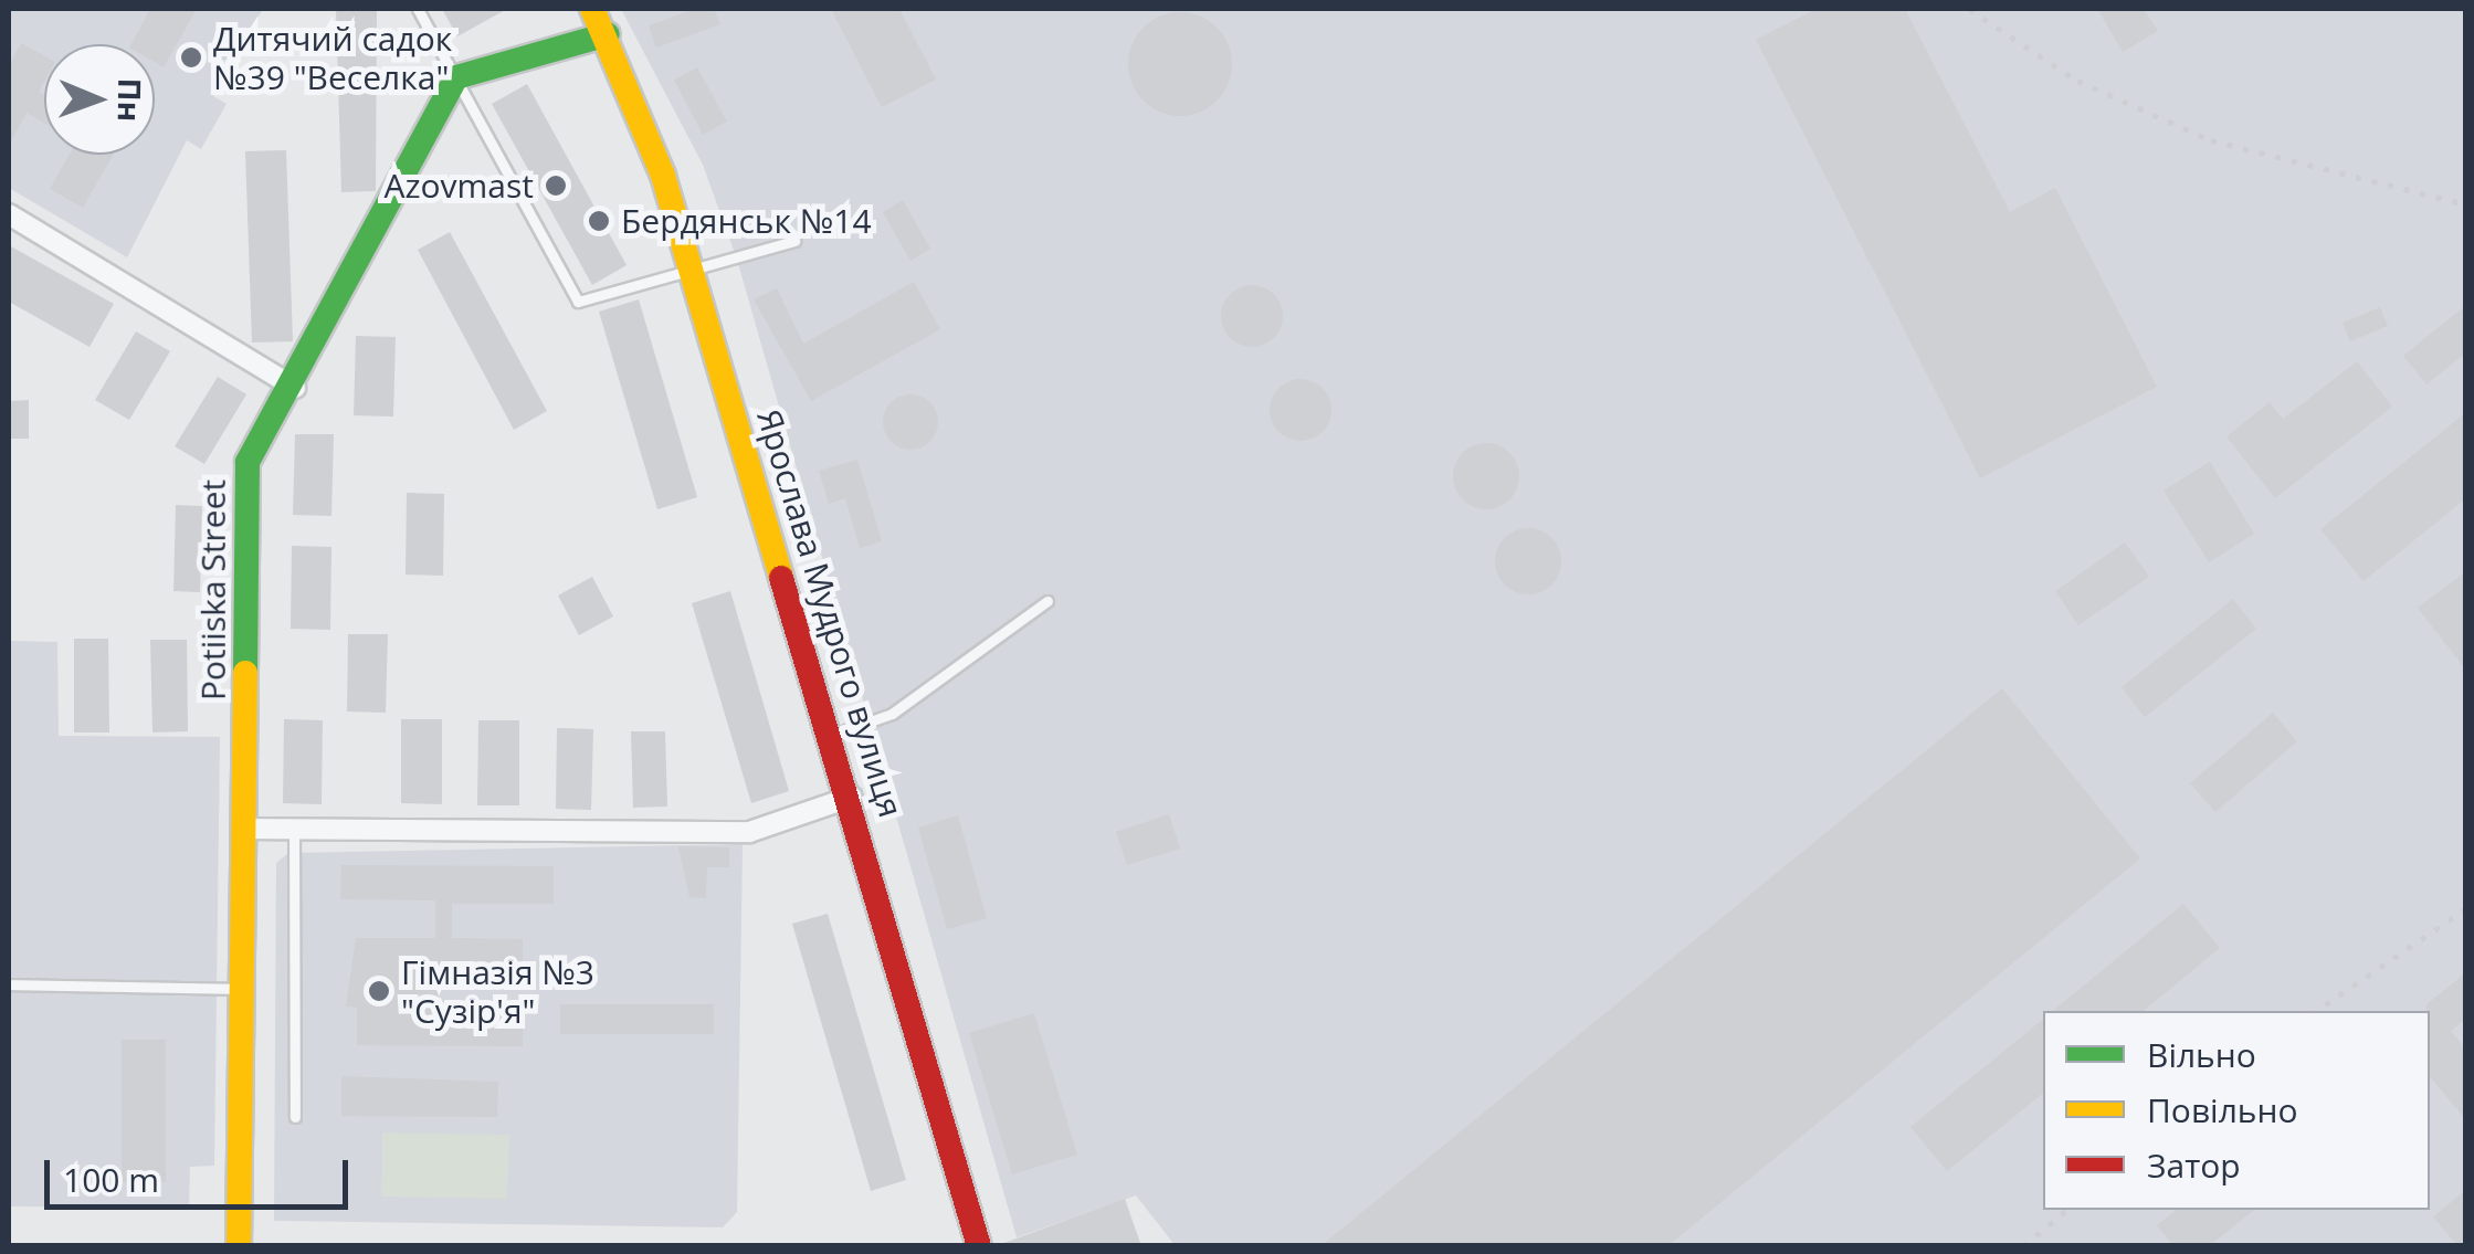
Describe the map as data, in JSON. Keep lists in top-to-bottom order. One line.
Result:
{"streets":{"street":["Potiiska Street","Ярослава Мудрого вулиця"]},"places":["Дитячий садок №39 \"Веселка\"","Azovmast","Бердянськ №14","Гімназія №3 \"Сузір'я\""],"legend":["Вільно","Повільно","Затор"],"scale_bar":"100 m","north":"right"}
